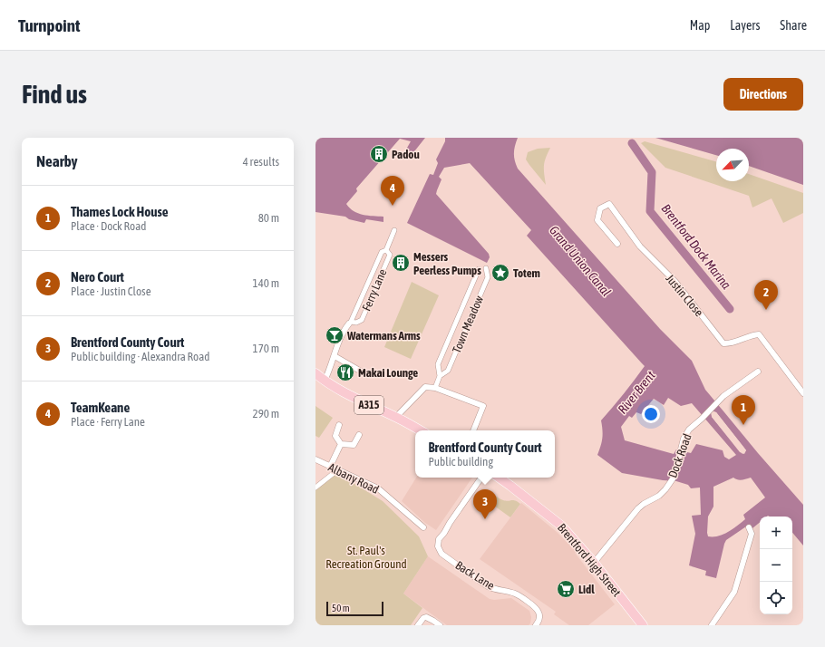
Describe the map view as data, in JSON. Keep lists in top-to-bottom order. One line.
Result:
{"streets":{"main road":["A315","Brentford High Street"],"street":["Ferry Lane","Justin Close","Town Meadow","Dock Road","Albany Road","Back Lane"]},"crossings":[["Ferry Lane","A315"],["Dock Road","Brentford High Street"]],"water":["Brentford Dock Marina","Grand Union Canal","River Brent"],"parks":["St. Paul's Recreation Ground"],"places":{"building":["Padou","Messers Peerless Pumps"],"place":["Totem"],"bar":["Watermans Arms"],"restaurant":["Makai Lounge"],"supermarket":["Lidl"]},"scale_bar":"50 m","north":"bottom left","page":{"header":"Turnpoint","nav":["Map","Layers","Share"],"buttons":"Directions","title":"Find us","heading":["Nearby","4 results"],"pins":["4","2","1","3"],"list":[{"mark":"1","name":"Thames Lock House","note":"Place · Dock Road","value":"80 m"},{"mark":"2","name":"Nero Court","note":"Place · Justin Close","value":"140 m"},{"mark":"3","name":"Brentford County Court","note":"Public building · Alexandra Road","value":"170 m"},{"mark":"4","name":"TeamKeane","note":"Place · Ferry Lane","value":"290 m"}],"popup":["Brentford County Court","Public building"],"map_buttons":["+","−"],"scale":"50 m"}}
